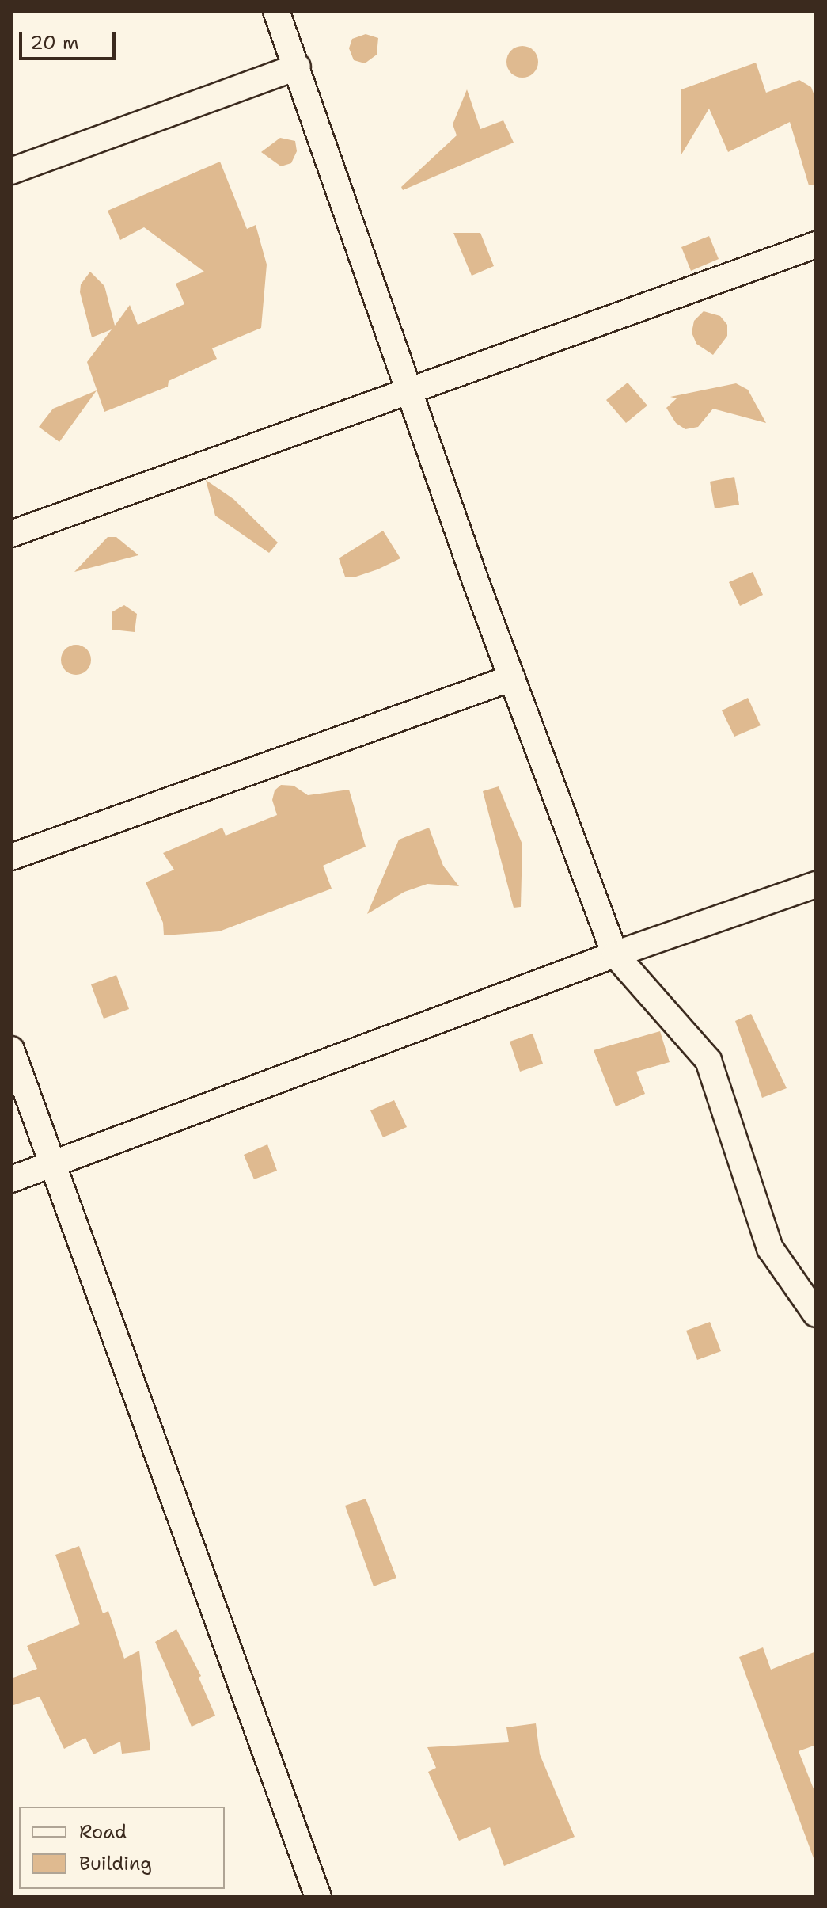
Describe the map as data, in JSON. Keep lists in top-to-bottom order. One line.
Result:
{"legend":["Road","Building"],"scale_bar":"20 m"}
